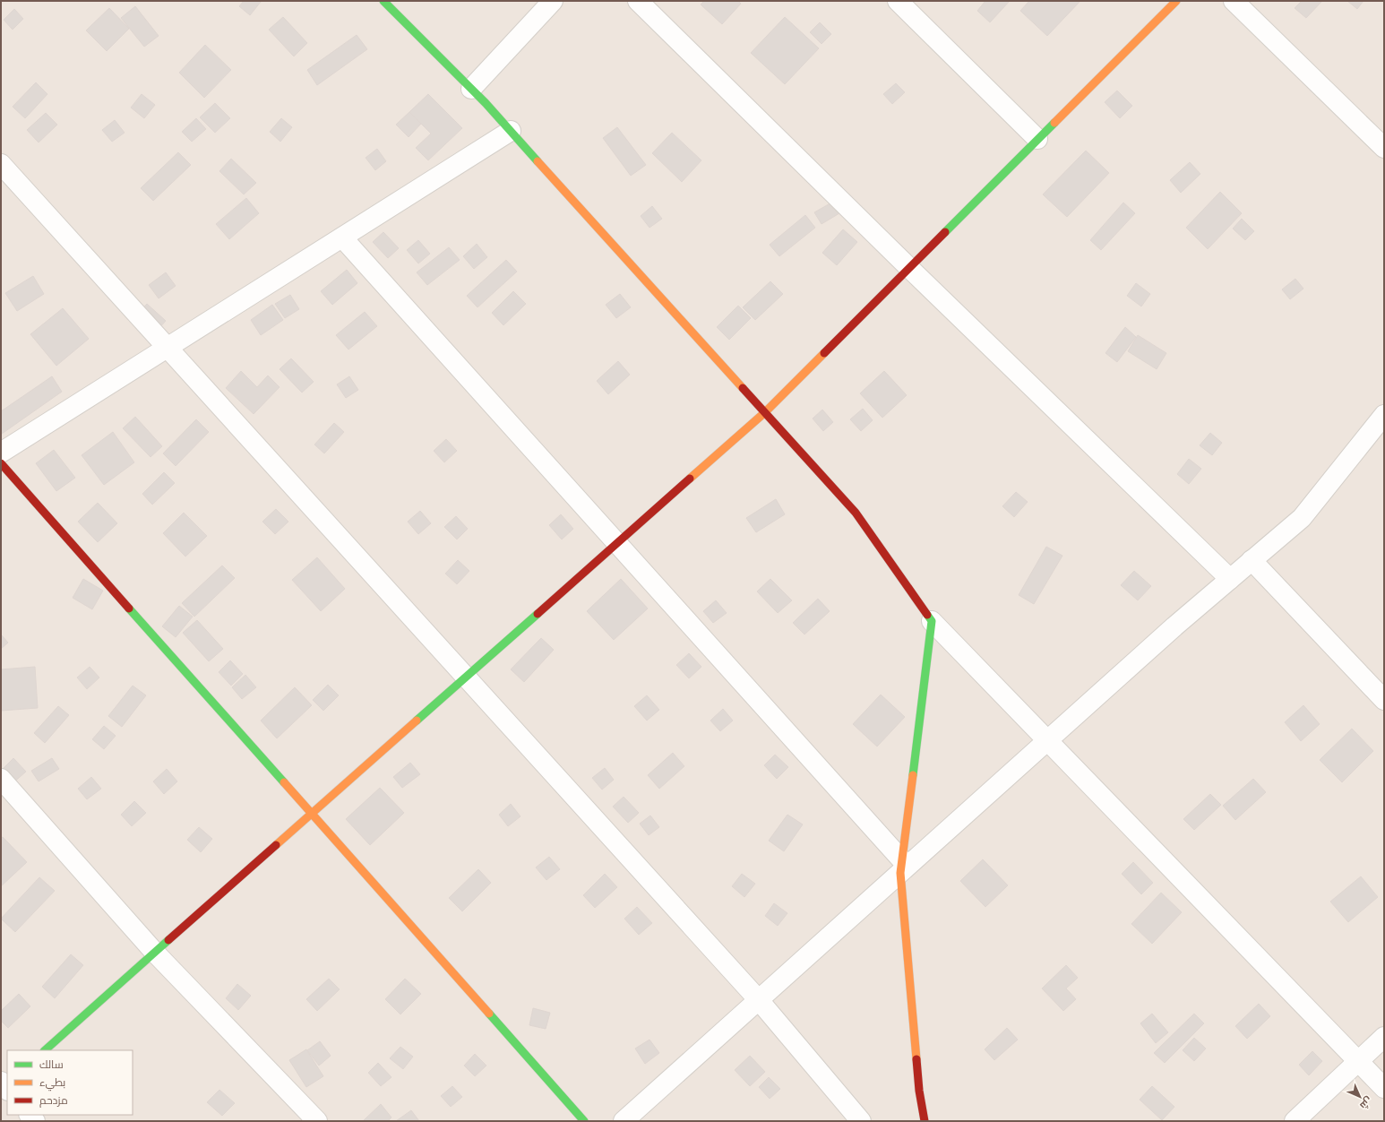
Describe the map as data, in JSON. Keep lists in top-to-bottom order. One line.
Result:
{"legend":["سالك","بطيء","مزدحم"],"north":"bottom right"}
